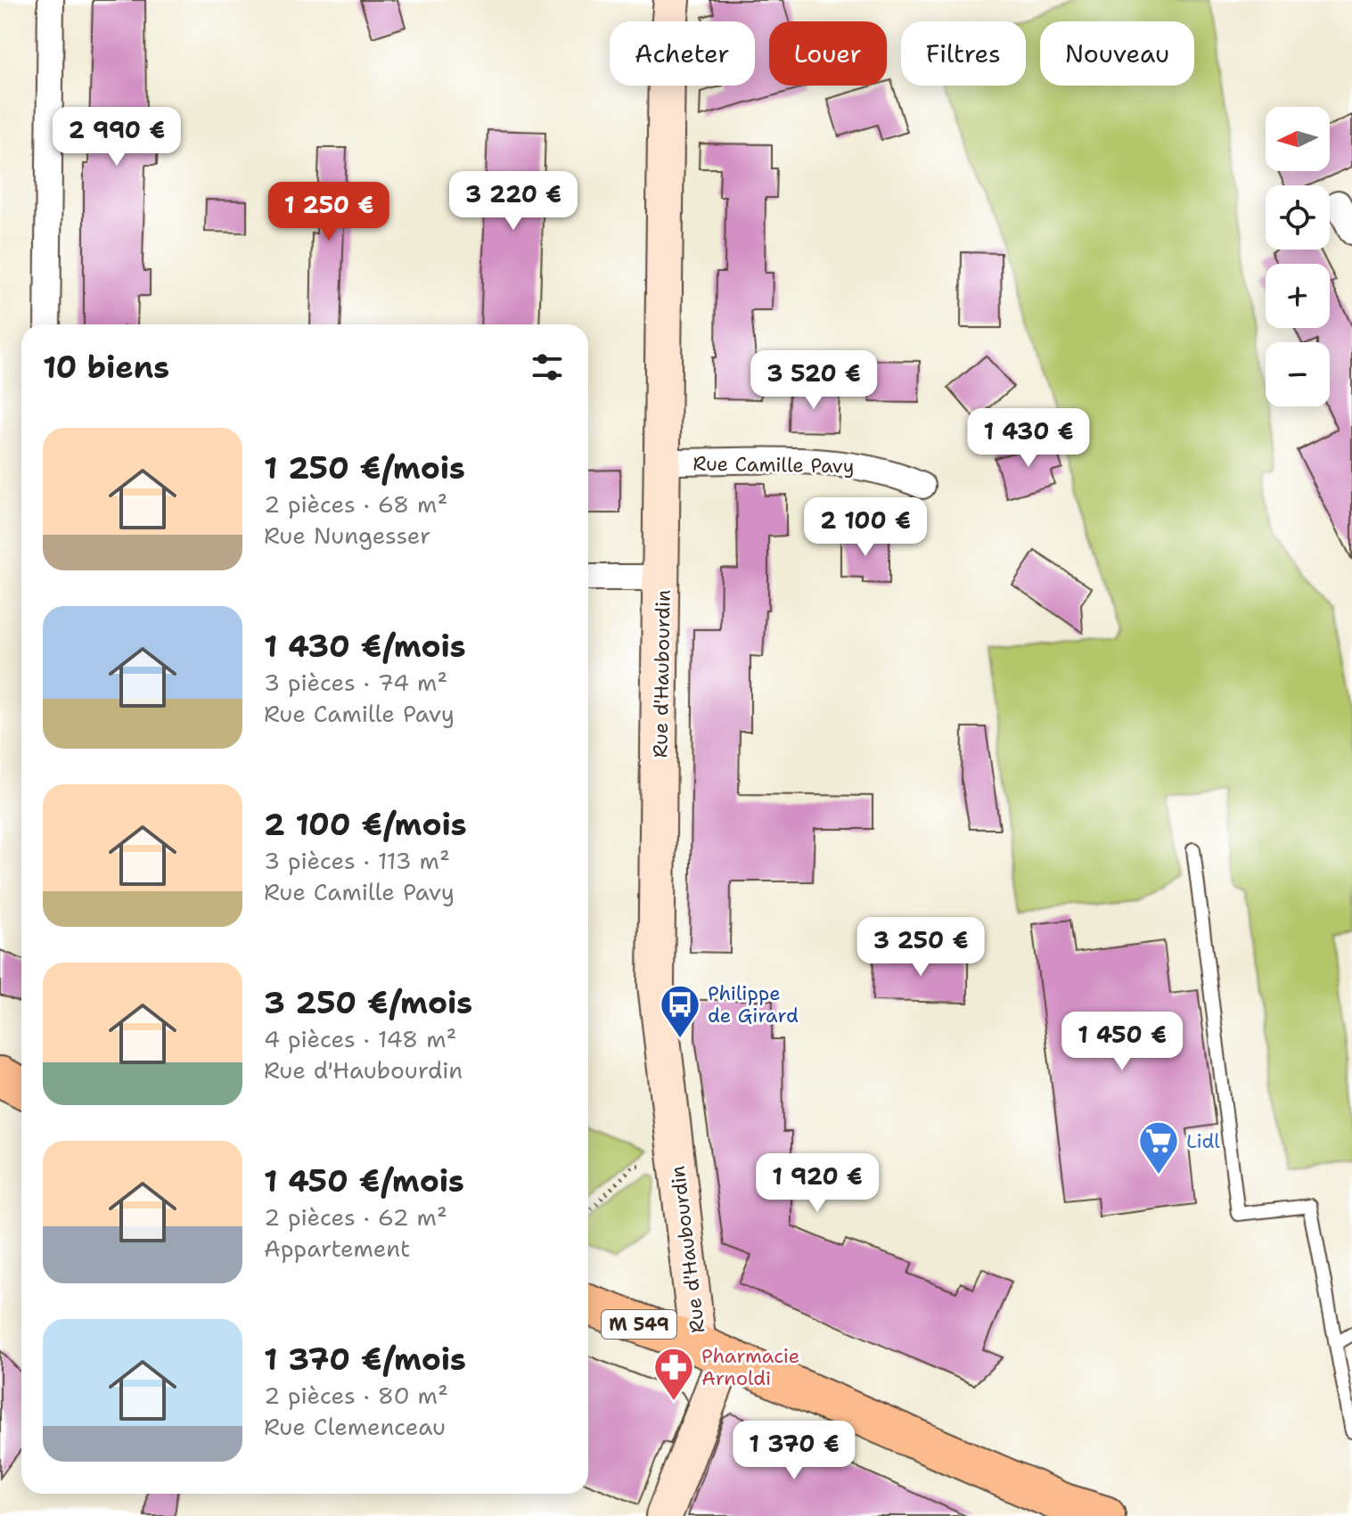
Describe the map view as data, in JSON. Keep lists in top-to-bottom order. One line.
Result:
{"streets":{"main road":["Rue d'Haubourdin","M 549"],"street":["Rue Camille Pavy"]},"crossings":[["Rue Camille Pavy","Rue d'Haubourdin"],["Rue d'Haubourdin","M 549"]],"places":{"bus stop":["Philippe de Girard"],"supermarket":["Lidl"],"pharmacy":["Pharmacie Arnoldi"]},"north":"left","page":{"chip":["Acheter","Louer","Filtres","Nouveau"],"map_buttons":["+","−"],"price":["2 990 €","3 220 €","1 250 €","3 520 €","1 430 €","2 100 €","3 250 €","1 450 €","1 920 €","1 370 €"],"heading":"10 biens","list":[{"name":"1 250 €/mois","note":"2 pièces · 68 m² · Rue Nungesser"},{"name":"1 430 €/mois","note":"3 pièces · 74 m² · Rue Camille Pavy"},{"name":"2 100 €/mois","note":"3 pièces · 113 m² · Rue Camille Pavy"},{"name":"3 250 €/mois","note":"4 pièces · 148 m² · Rue d'Haubourdin"},{"name":"1 450 €/mois","note":"2 pièces · 62 m² · Appartement"},{"name":"1 370 €/mois","note":"2 pièces · 80 m² · Rue Clemenceau"}]}}
